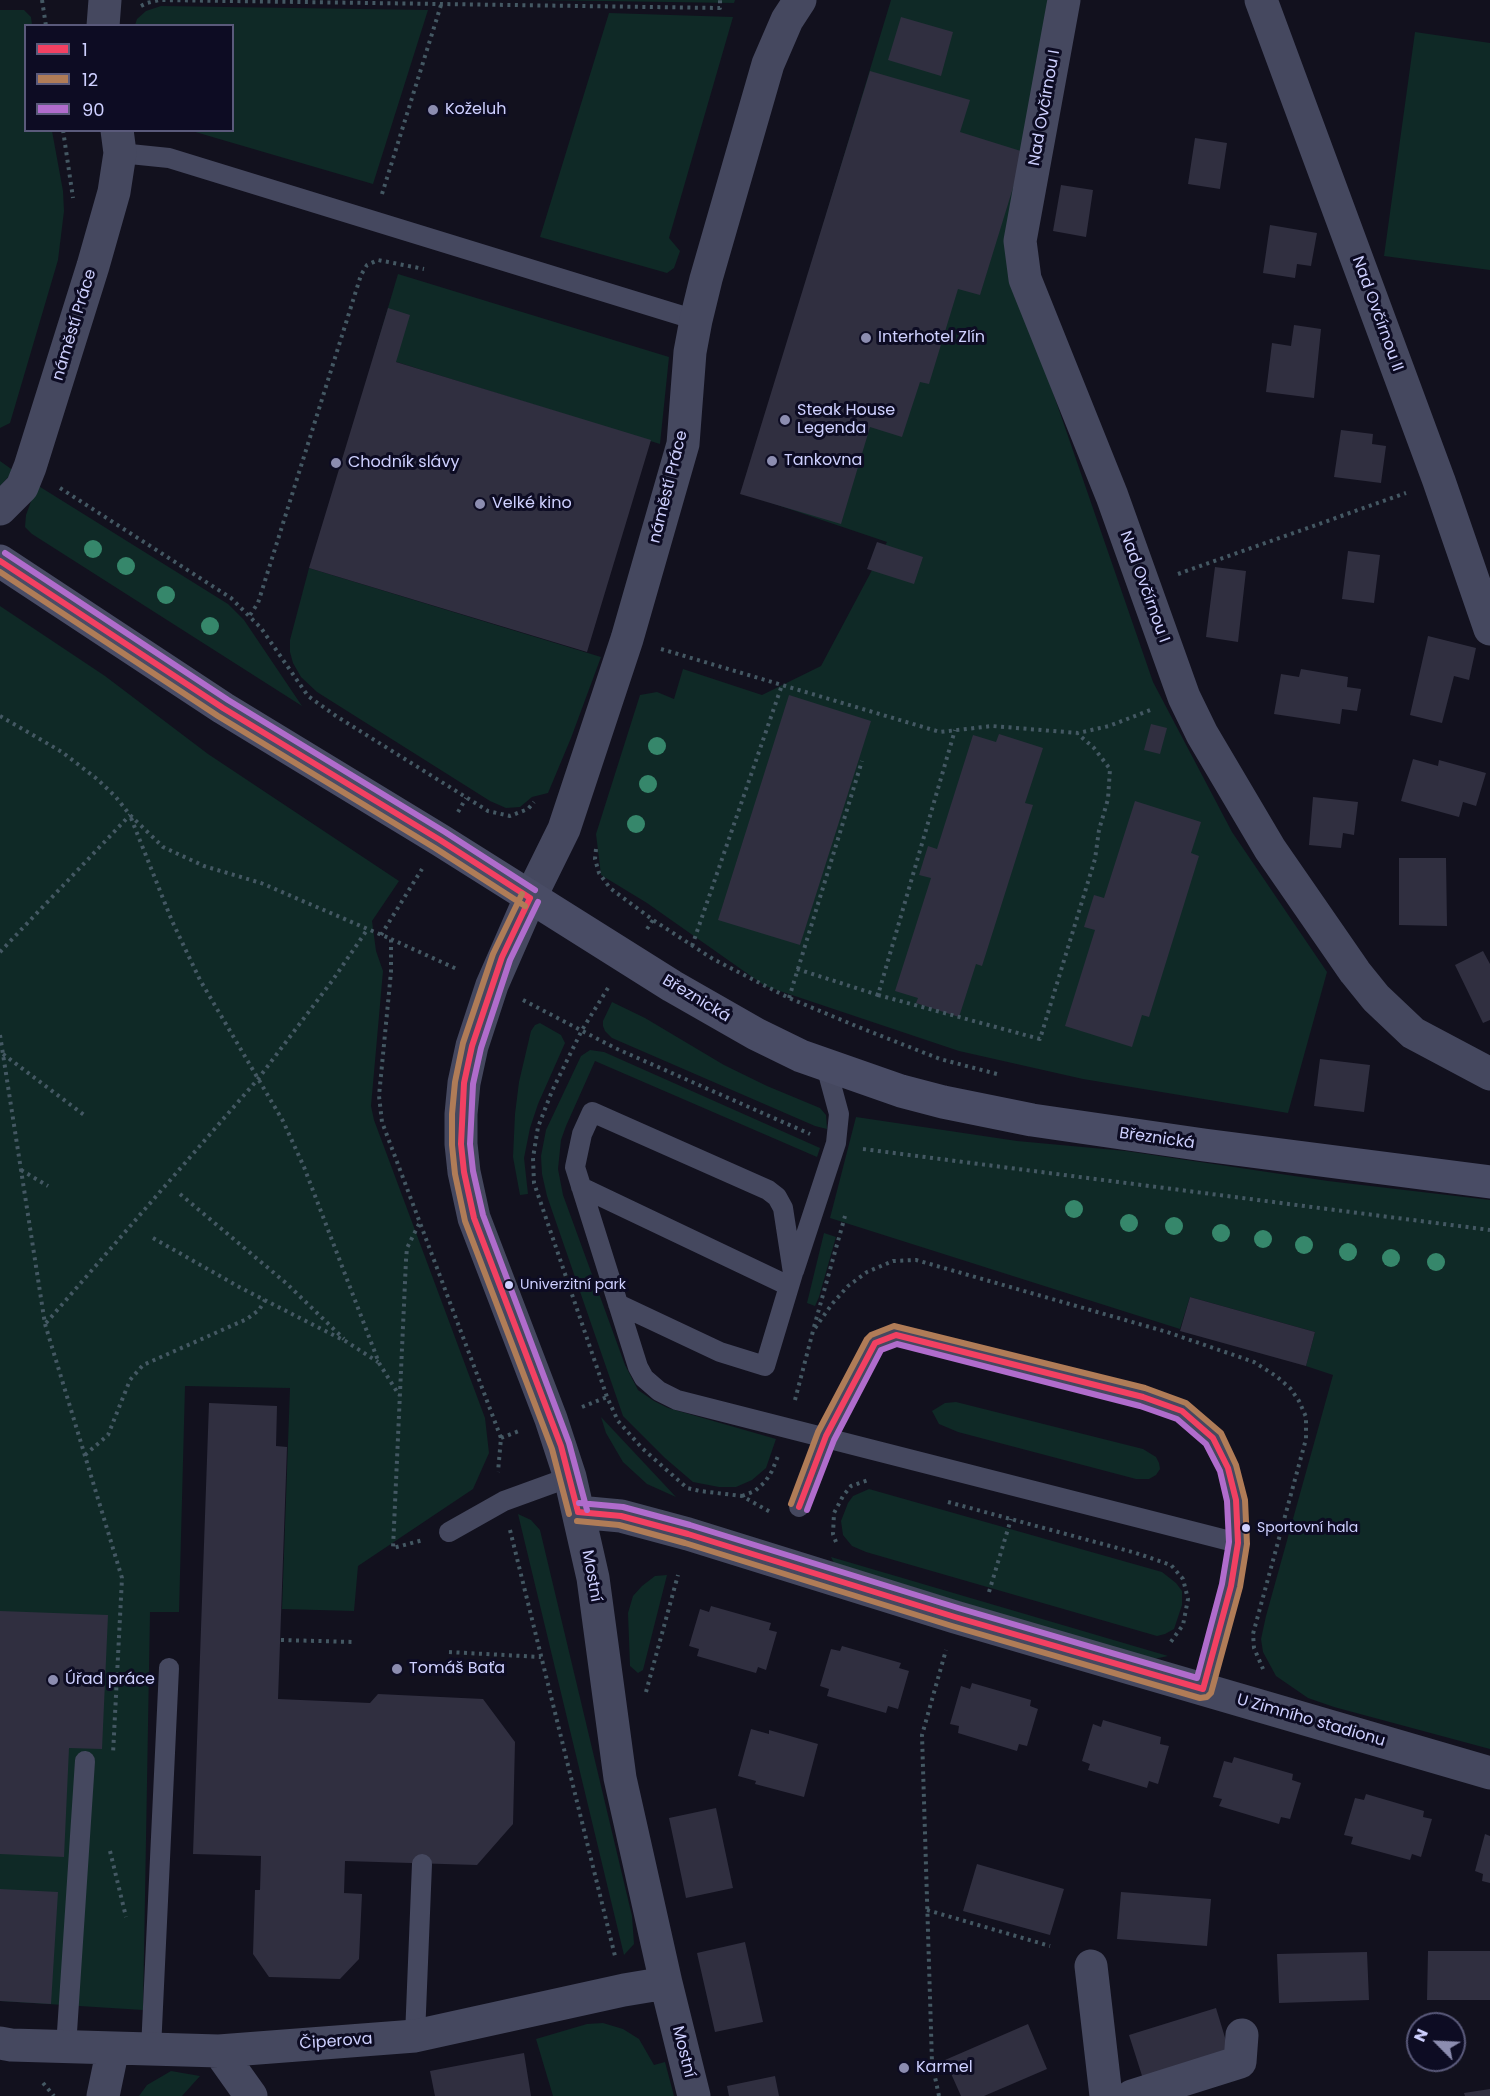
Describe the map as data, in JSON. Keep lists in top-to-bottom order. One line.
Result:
{"streets":{"main road":["Březnická"],"street":["Nad Ovčírnou I","Nad Ovčírnou II","náměstí Práce","Mostní","U Zimního stadionu","Čiperova"]},"crossings":[["náměstí Práce","Březnická"],["náměstí Práce","Mostní"],["Březnická","Mostní"],["Mostní","U Zimního stadionu"],["Mostní","Čiperova"]],"places":["Koželuh","Interhotel Zlín","Steak House Legenda","Tankovna","Chodník slávy","Velké kino","Univerzitní park","Sportovní hala","Tomáš Baťa","Úřad práce","Karmel"],"lines":["transit line 90","transit line 1","transit line 12"],"legend":["1","12","90"],"north":"top left"}
